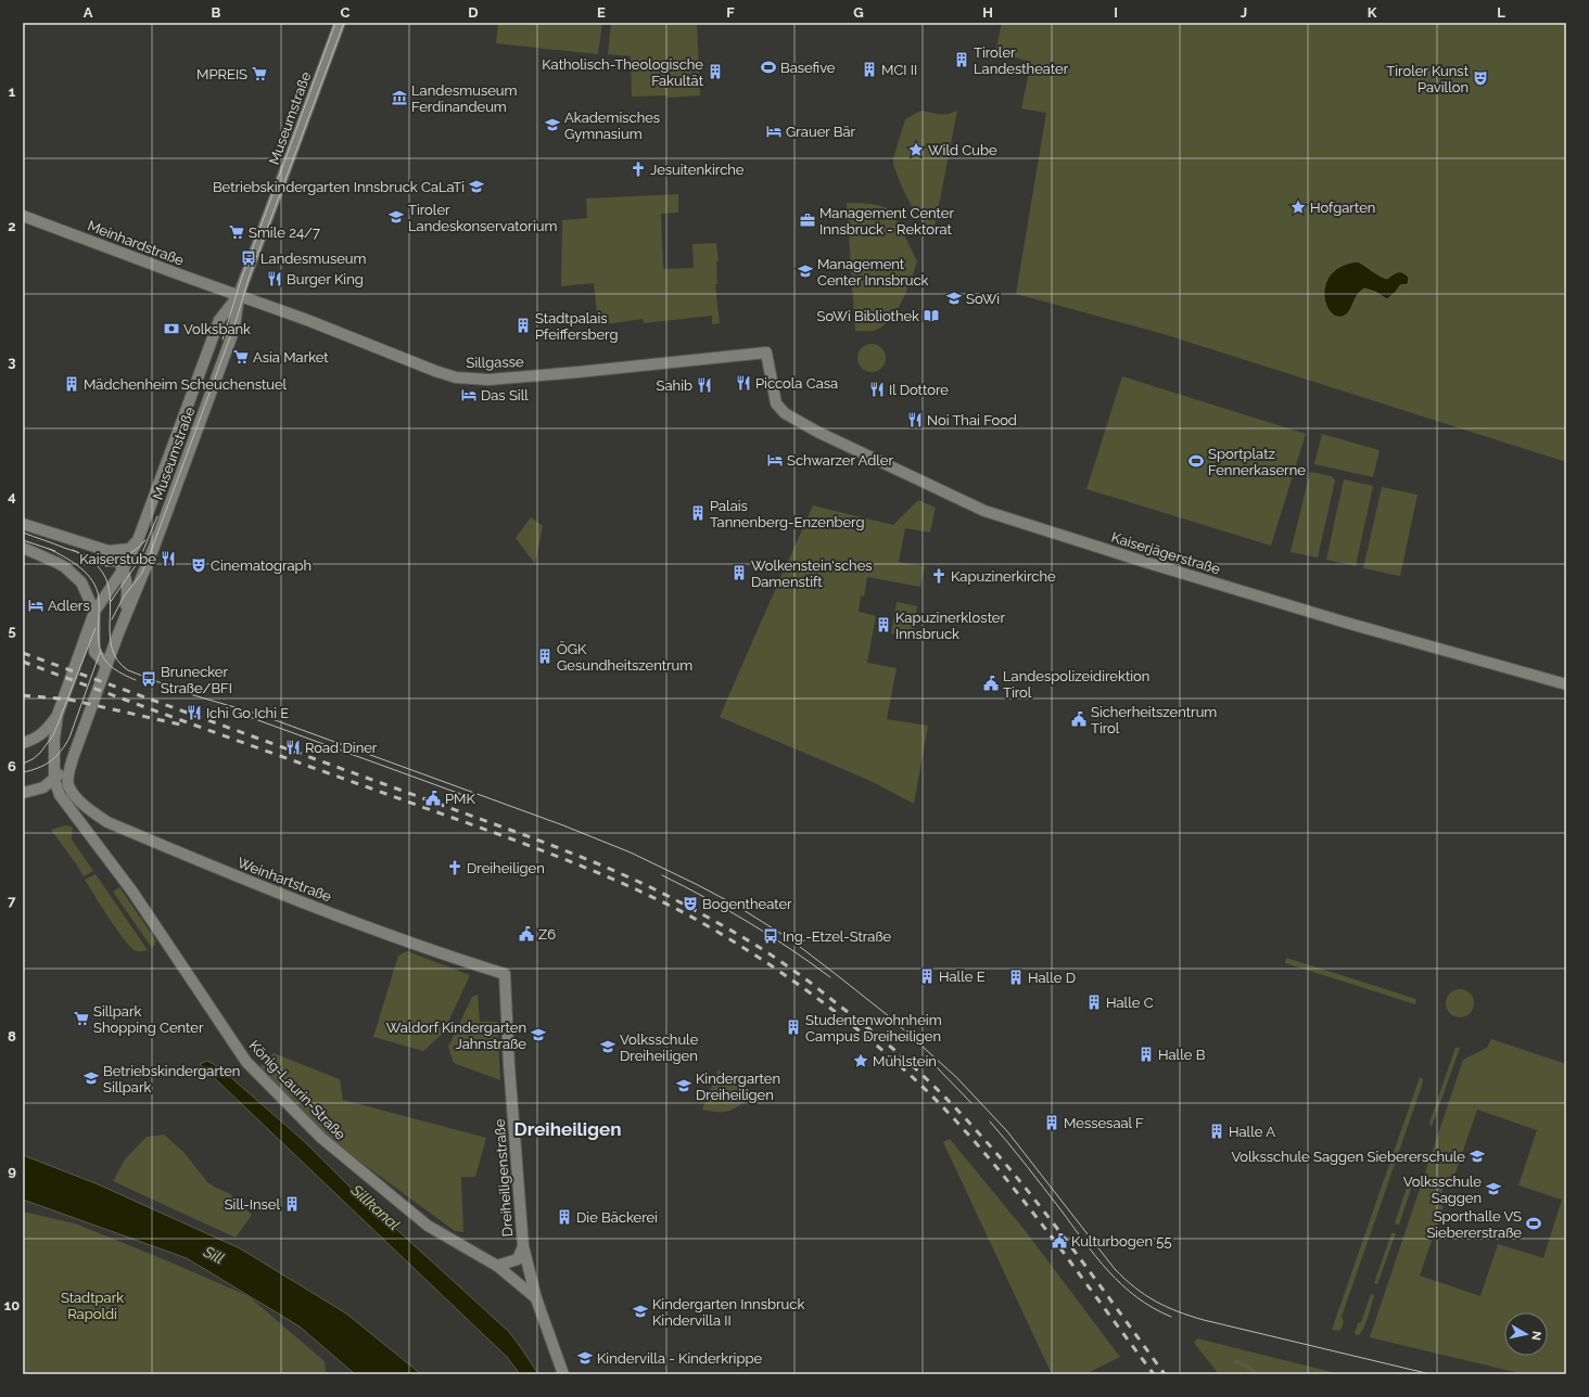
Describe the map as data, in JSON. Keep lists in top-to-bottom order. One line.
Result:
{"streets":{"street":["Museumstraße","Meinhardstraße","Sillgasse","Kaiserjägerstraße","Weinhartstraße","König-Laurin-Straße","Dreiheiligenstraße"]},"crossings":[["Museumstraße","Meinhardstraße"],["Museumstraße","Sillgasse"],["Museumstraße","Weinhartstraße"],["Museumstraße","König-Laurin-Straße"],["Meinhardstraße","Sillgasse"],["Sillgasse","Kaiserjägerstraße"],["Weinhartstraße","Dreiheiligenstraße"],["König-Laurin-Straße","Dreiheiligenstraße"]],"districts":["Dreiheiligen"],"water":["Sillkanal","Sill"],"parks":["Stadtpark Rapoldi"],"places":{"building":["Tiroler Landestheater","MCI II","Katholisch-Theologische Fakultät","Stadtpalais Pfeiffersberg","Mädchenheim Scheuchenstuel","Palais Tannenberg-Enzenberg","Wolkenstein'sches Damenstift","Kapuzinerkloster Innsbruck","ÖGK Gesundheitszentrum","Halle E","Halle D","Halle C","Studentenwohnheim Campus Dreiheiligen","Halle B","Messesaal F","Halle A","Sill-Insel","Die Bäckerei"],"sports":["Basefive","Sportplatz Fennerkaserne","Sporthalle VS Siebererstraße"],"supermarket":["MPREIS","Smile 24/7","Asia Market","Sillpark Shopping Center"],"theatre":["Tiroler Kunst Pavillon","Cinematograph","Bogentheater"],"museum":["Landesmuseum Ferdinandeum"],"school or university":["Akademisches Gymnasium","Betriebskindergarten Innsbruck CaLaTi","Tiroler Landeskonservatorium","Management Center Innsbruck","SoWi","Waldorf Kindergarten Jahnstraße","Volksschule Dreiheiligen","Betriebskindergarten Sillpark","Kindergarten Dreiheiligen","Volksschule Saggen Siebererschule","Volksschule Saggen","Kindergarten Innsbruck Kindervilla II","Kindervilla - Kinderkrippe"],"hotel":["Grauer Bär","Das Sill","Schwarzer Adler","Adlers"],"place":["Wild Cube","Hofgarten","Mühlstein"],"church":["Jesuitenkirche","Kapuzinerkirche","Dreiheiligen"],"office":["Management Center Innsbruck - Rektorat"],"bus stop":["Landesmuseum","Brunecker Straße/BFI","Ing.-Etzel-Straße"],"restaurant":["Burger King","Piccola Casa","Sahib","Il Dottore","Noi Thai Food","Kaiserstube","Ichi Go Ichi E","Road Diner"],"library":["SoWi Bibliothek"],"bank":["Volksbank"],"public building":["Landespolizeidirektion Tirol","Sicherheitszentrum Tirol","PMK","Z6","Kulturbogen 55"]},"north":"right","grid":{"columns":["A","B","C","D","E","F","G","H","I","J","K","L"],"rows":["1","2","3","4","5","6","7","8","9","10"]}}
